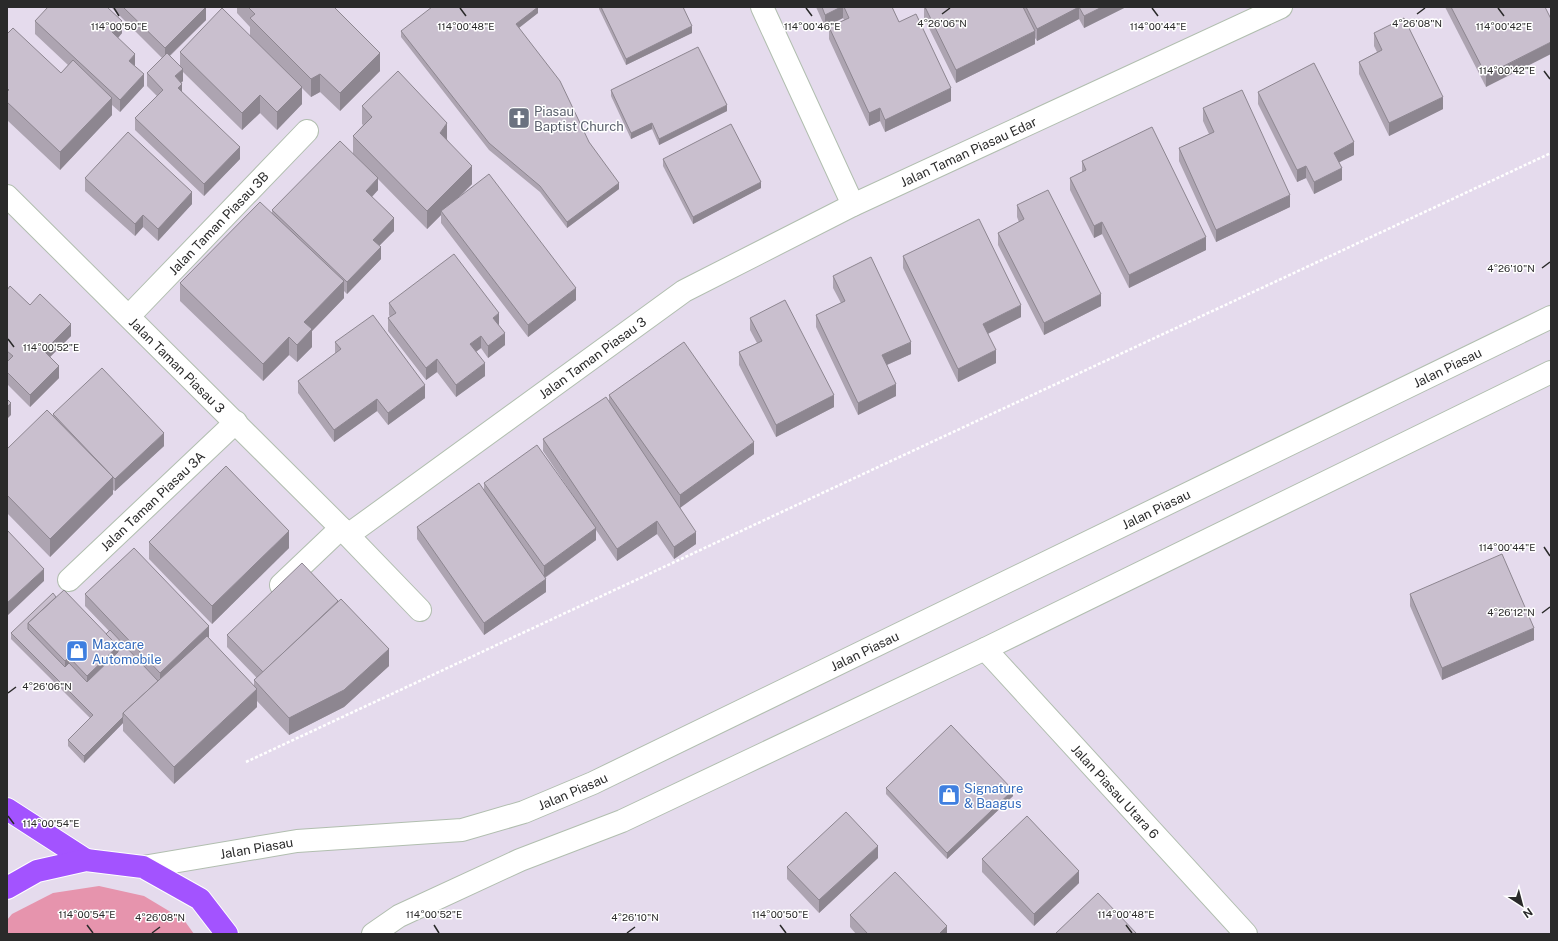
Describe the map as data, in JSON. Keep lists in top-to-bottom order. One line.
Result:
{"streets":{"street":["Jalan Taman Piasau Edar","Jalan Taman Piasau 3B","Jalan Taman Piasau 3","Jalan Piasau","Jalan Taman Piasau 3A","Jalan Piasau Utara 6"]},"crossings":[["Jalan Taman Piasau Edar","Jalan Taman Piasau 3"],["Jalan Taman Piasau 3B","Jalan Taman Piasau 3"],["Jalan Taman Piasau 3","Jalan Taman Piasau 3A"]],"places":{"church":["Piasau Baptist Church"],"shop":["Maxcare Automobile","Signature & Baagus"]},"north":"bottom right","coordinates":["4°26'06\"N","4°26'08\"N","114°00'50\"E","114°00'48\"E","114°00'46\"E","114°00'44\"E","114°00'42\"E","4°26'10\"N","114°00'52\"E","4°26'12\"N","114°00'54\"E"]}
